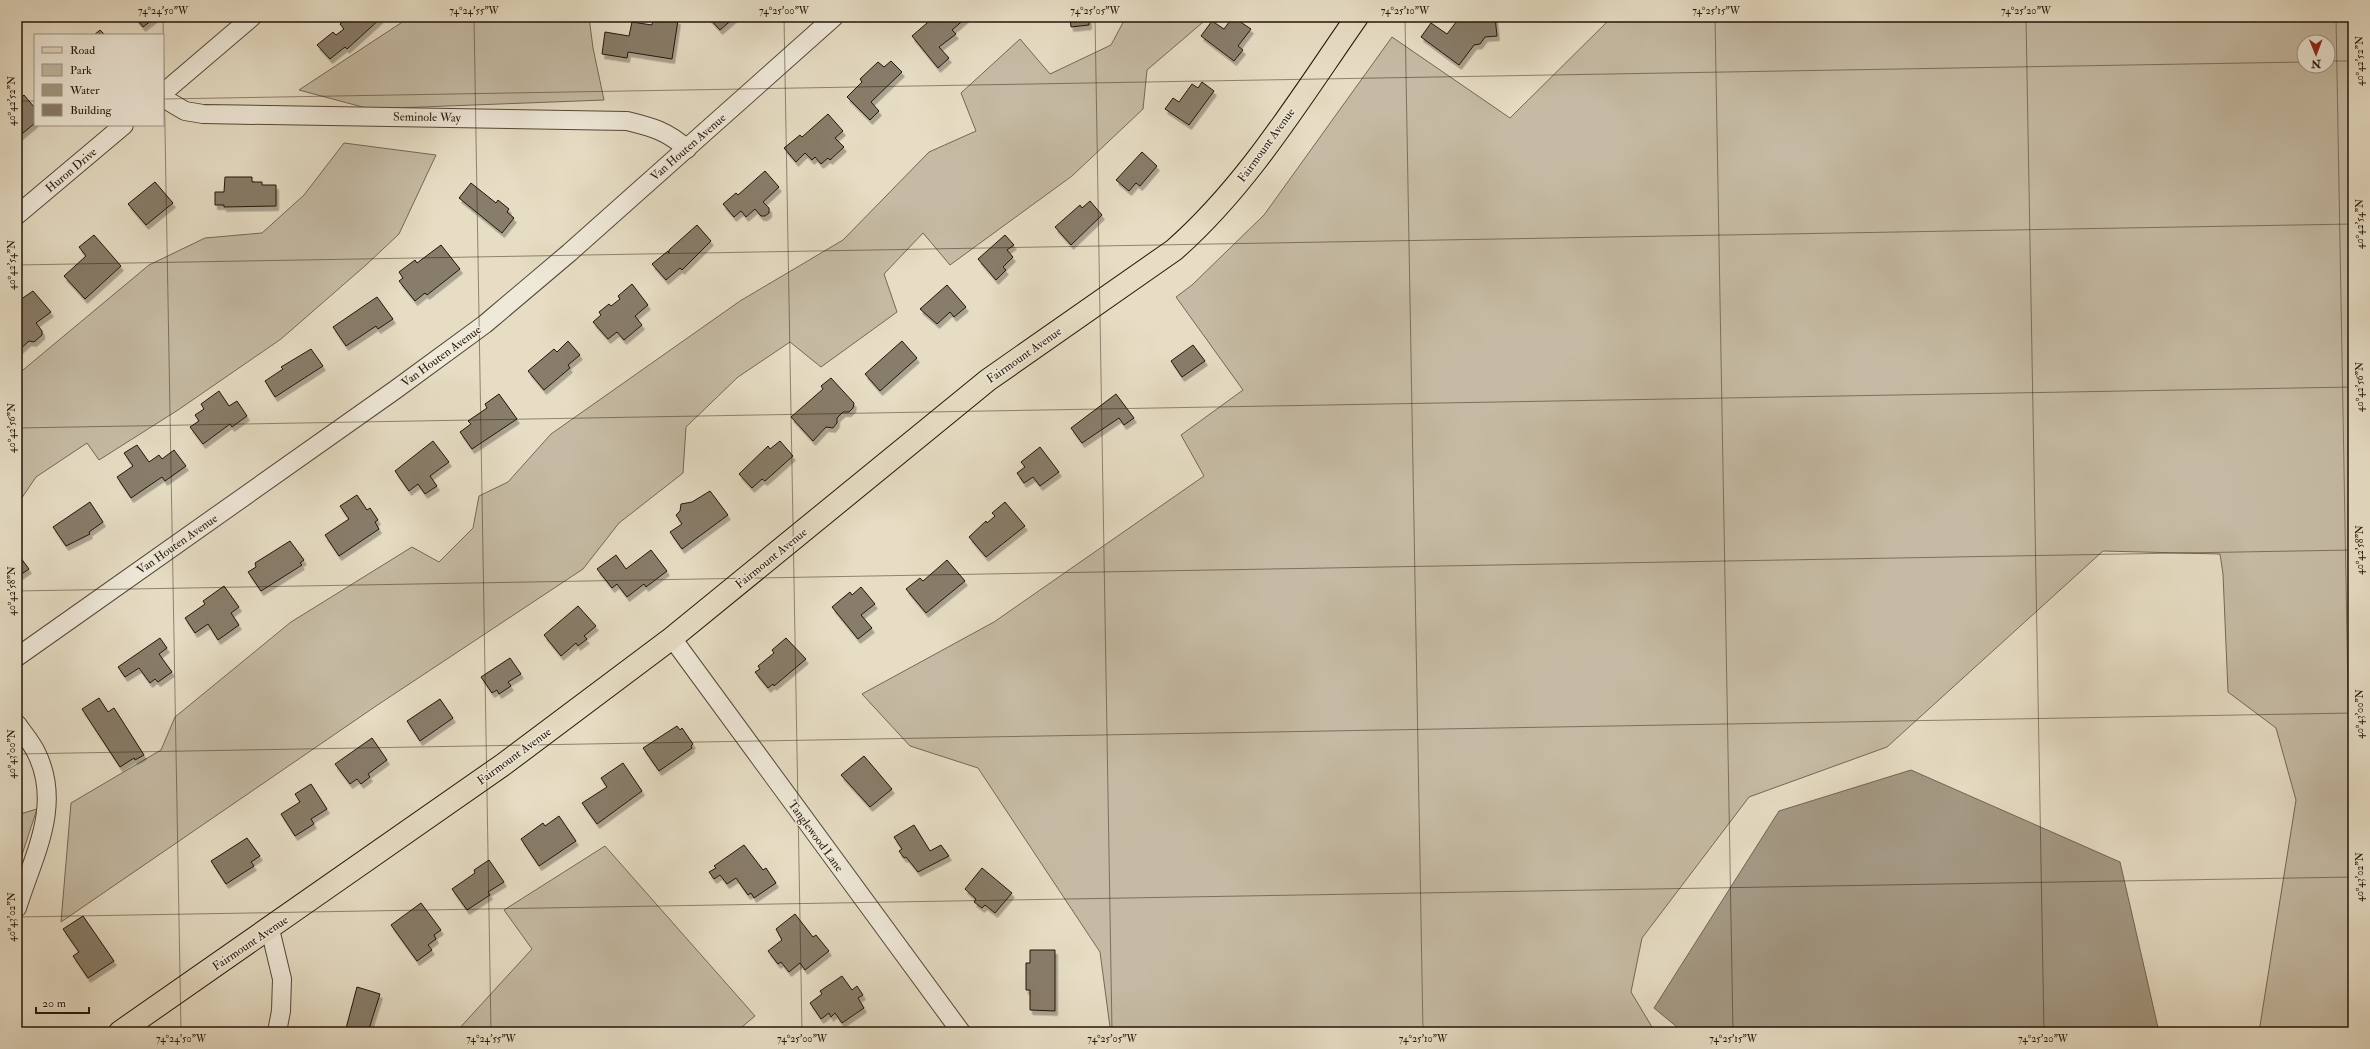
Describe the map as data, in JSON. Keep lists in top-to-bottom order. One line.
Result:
{"streets":{"main road":["Fairmount Avenue"],"street":["Seminole Way","Van Houten Avenue","Huron Drive","Tanglewood Lane"]},"crossings":[["Seminole Way","Van Houten Avenue"],["Fairmount Avenue","Tanglewood Lane"]],"legend":["Road","Park","Water","Building"],"scale_bar":"20 m","north":"bottom","coordinates":["74°24'50\"W","74°24'55\"W","74°25'00\"W","74°25'05\"W","74°25'10\"W","74°25'15\"W","74°25'20\"W","40°42'52\"N","40°42'54\"N","40°42'56\"N","40°42'58\"N","40°43'00\"N","40°43'02\"N"]}
